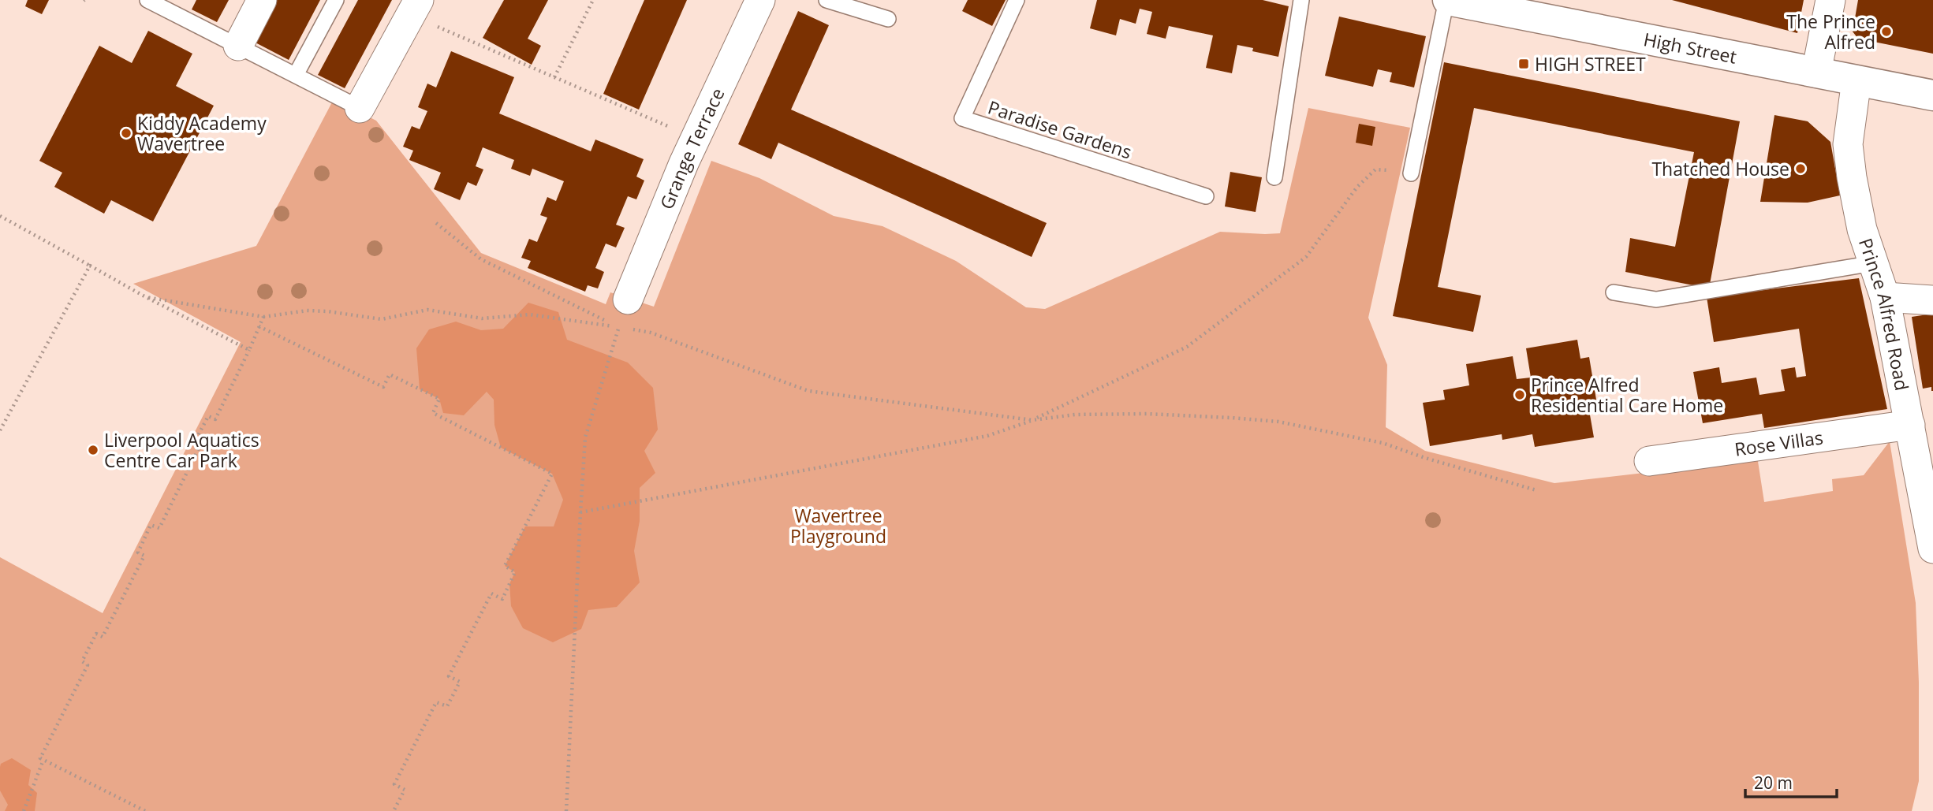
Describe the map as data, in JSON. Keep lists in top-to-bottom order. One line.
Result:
{"streets":{"main road":["High Street"],"street":["Grange Terrace","Prince Alfred Road","Rose Villas"],"lane":["Paradise Gardens"]},"crossings":[["High Street","Prince Alfred Road"],["Prince Alfred Road","Rose Villas"]],"parks":["Wavertree Playground"],"places":{"other":["The Prince Alfred","Kiddy Academy Wavertree","Thatched House","Prince Alfred Residential Care Home","Liverpool Aquatics Centre Car Park"],"transit":["HIGH STREET"]},"scale_bar":"20 m"}
